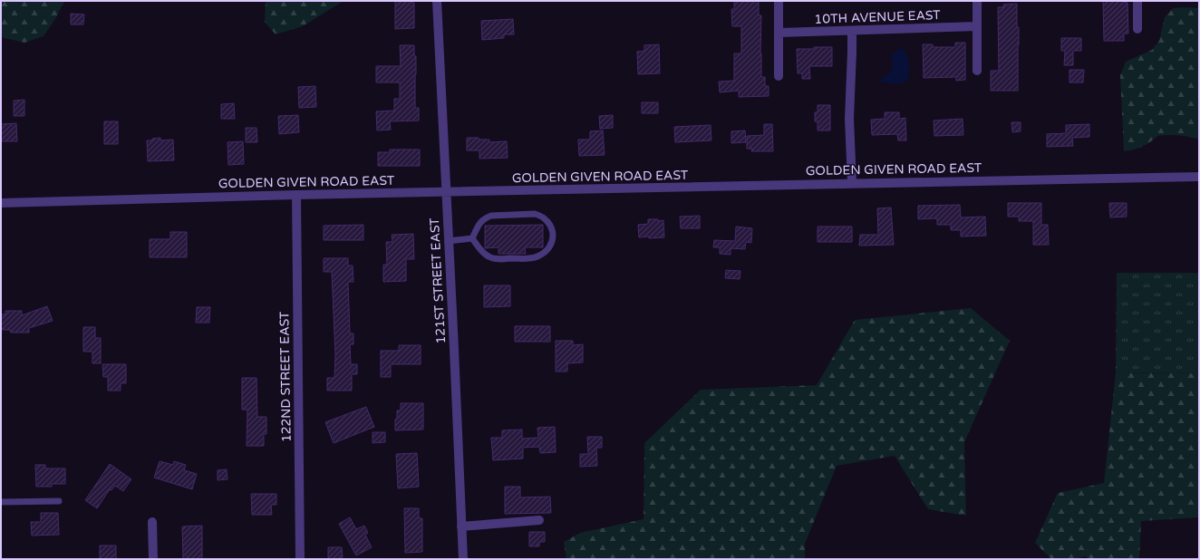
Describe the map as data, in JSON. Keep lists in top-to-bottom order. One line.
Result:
{"streets":{"street":["10TH AVENUE EAST","GOLDEN GIVEN ROAD EAST","121ST STREET EAST","122ND STREET EAST"]},"crossings":[["GOLDEN GIVEN ROAD EAST","121ST STREET EAST"],["GOLDEN GIVEN ROAD EAST","122ND STREET EAST"]]}
